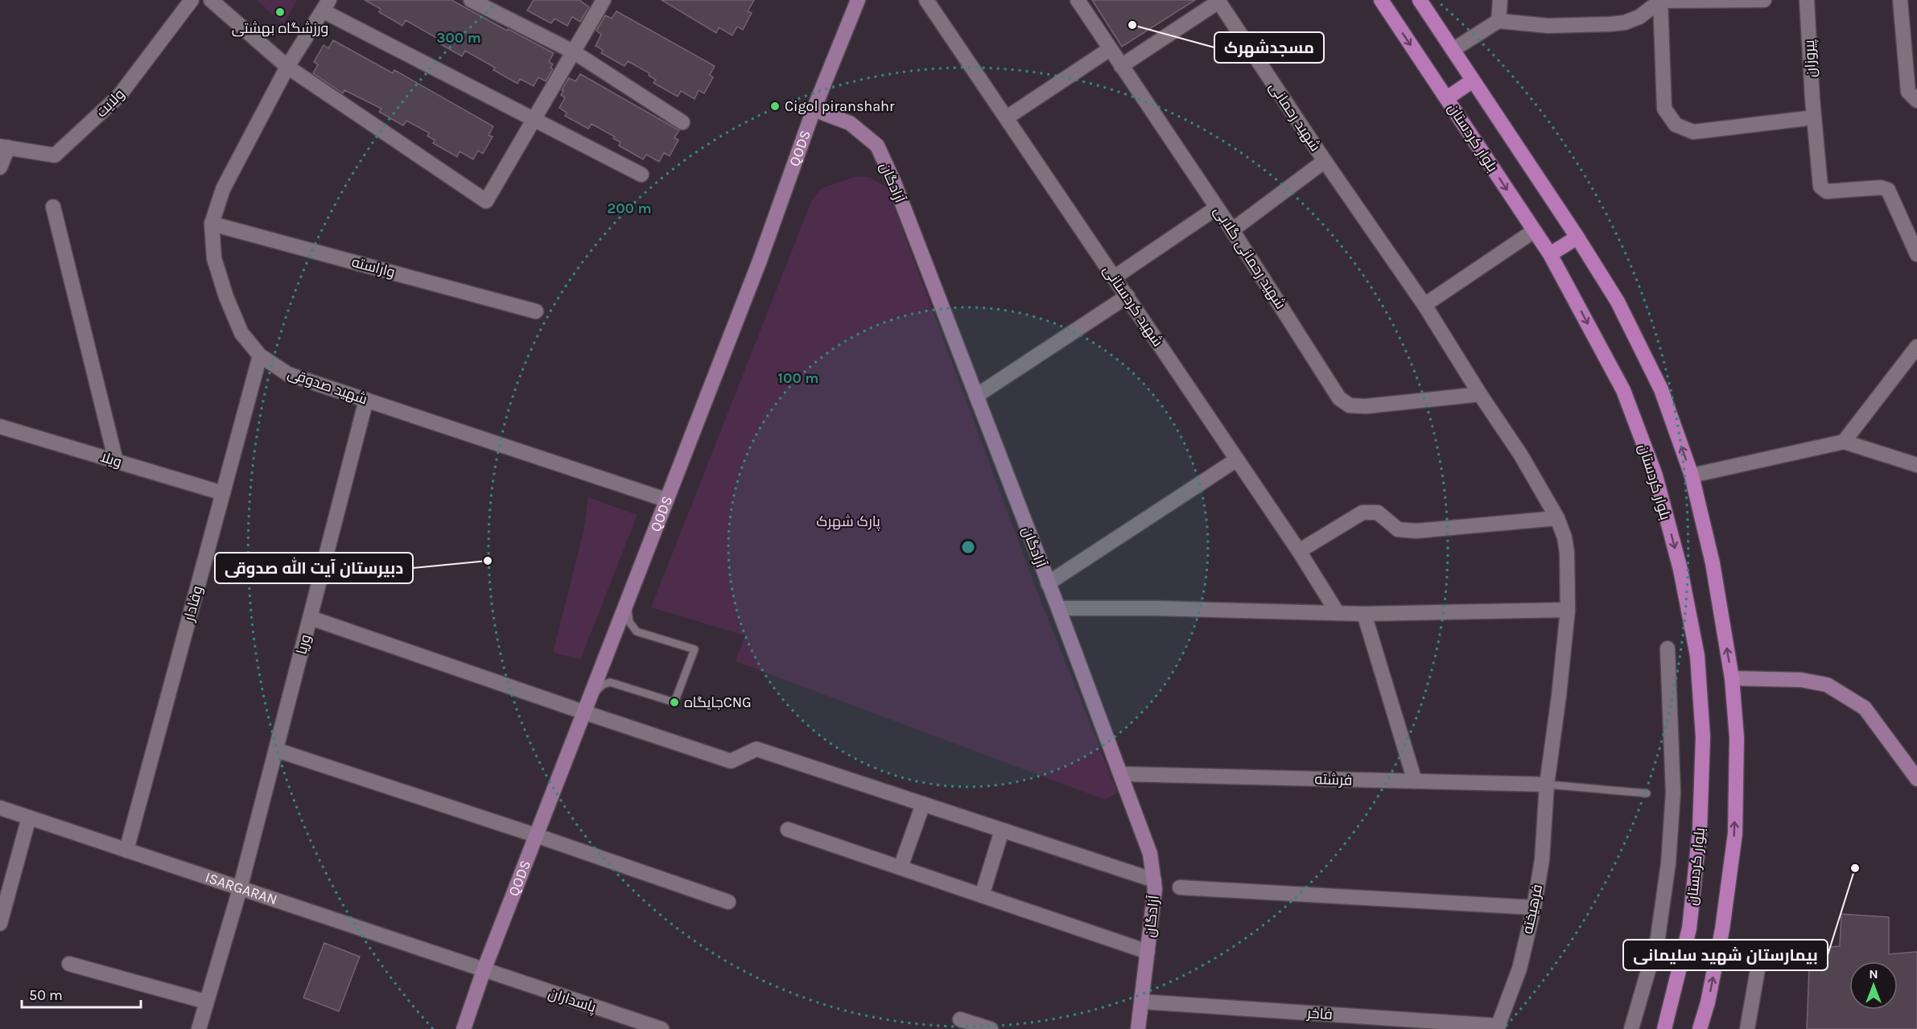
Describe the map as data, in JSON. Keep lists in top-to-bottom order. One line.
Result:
{"streets":{"main road":["بلوار کردستان"],"street":["پیروزان","ولایت","شهید رحمانی","QODS","آزادگان","شهید رحمانی گلابی","واراسته","شهید کردستانی","شهید صدوقی","ویلا","وفادار","وریا","فرشته","ISARGARAN","فرهیخته","پاسداران","فاخر"]},"crossings":[["شهید رحمانی","شهید رحمانی گلابی"],["شهید رحمانی","فرهیخته"],["QODS","آزادگان"],["QODS","شهید صدوقی"],["QODS","ISARGARAN"],["QODS","پاسداران"],["آزادگان","فرشته"],["آزادگان","فاخر"],["شهید رحمانی گلابی","فرهیخته"],["واراسته","شهید صدوقی"],["شهید صدوقی","وفادار"],["شهید صدوقی","وریا"],["ویلا","وفادار"],["وفادار","ISARGARAN"],["وریا","ISARGARAN"],["فرشته","فرهیخته"],["ISARGARAN","پاسداران"],["فرهیخته","فاخر"]],"parks":["پارک شهرک"],"places":["ورزشگاه بهشتی","مسجدشهرک","Cigol piranshahr","دبیرستان آیت الله صدوقی","جایگاهCNG","بیمارستان شهید سلیمانی"],"scale_bar":"50 m","north":"top","rings":["300 m","200 m","100 m"]}
